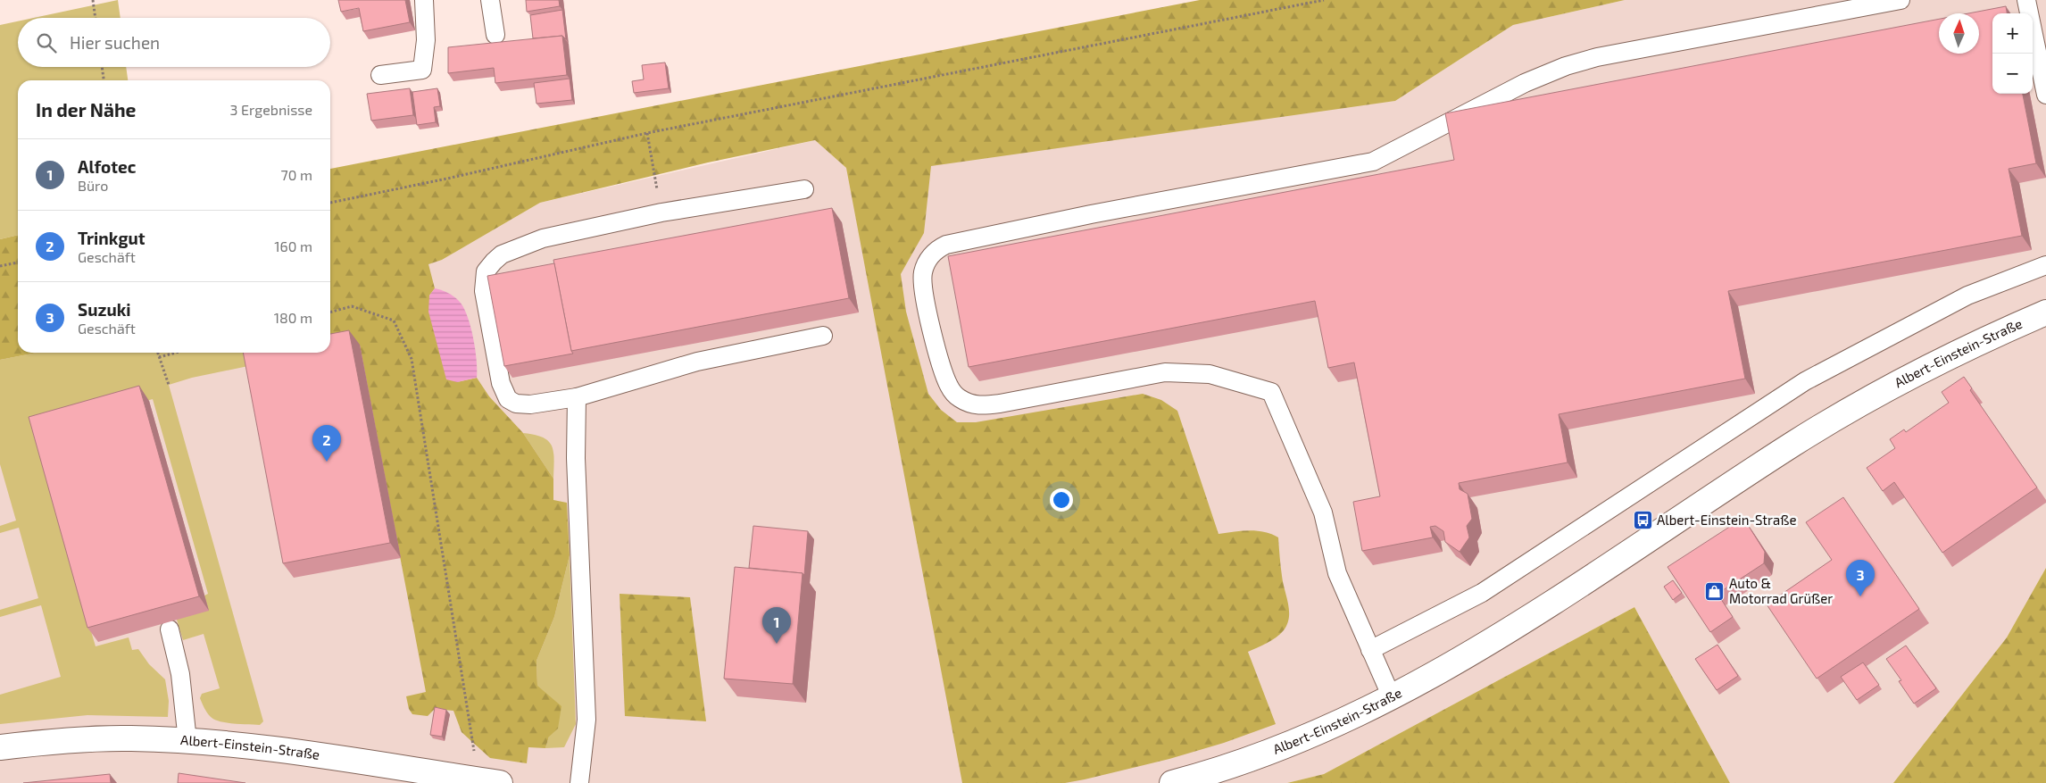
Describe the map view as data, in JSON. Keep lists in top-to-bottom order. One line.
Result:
{"streets":{"street":["Albert-Einstein-Straße"]},"places":{"bus stop":["Albert-Einstein-Straße"],"shop":["Auto & Motorrad Grüßer"]},"north":"top","page":{"map_buttons":["+","−"],"search":"Hier suchen","heading":["In der Nähe","3 Ergebnisse"],"list":[{"mark":"1","name":"Alfotec","note":"Büro","value":"70 m"},{"mark":"2","name":"Trinkgut","note":"Geschäft","value":"160 m"},{"mark":"3","name":"Suzuki","note":"Geschäft","value":"180 m"}],"pins":["2","3","1"]}}
